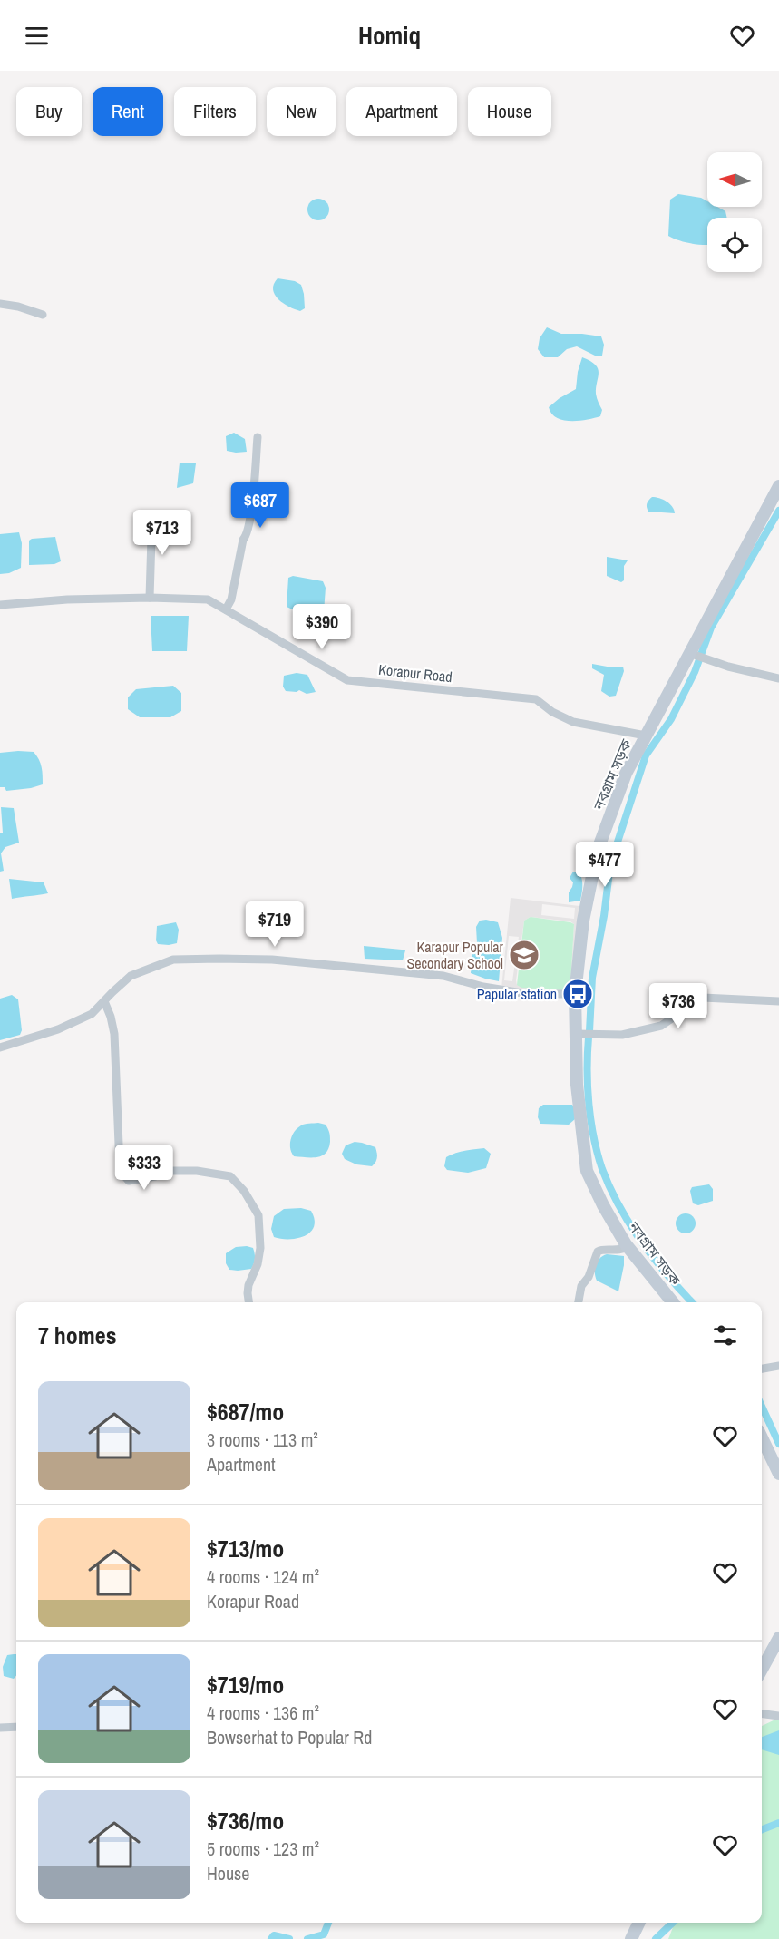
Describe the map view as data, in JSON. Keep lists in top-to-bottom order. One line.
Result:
{"streets":{"main road":["নবগ্রাম সড়ক"],"street":["Korapur Road"]},"crossings":[["Korapur Road","নবগ্রাম সড়ক"]],"places":{"school or university":["Karapur Popular Secondary School"],"bus stop":["Papular station"]},"north":"left","page":{"header":"Homiq","chip":["Buy","Rent","Filters","New","Apartment","House"],"price":["$687","$713","$390","$477","$719","$736","$333"],"heading":"7 homes","list":[{"name":"$687/mo","note":"3 rooms · 113 m² · Apartment"},{"name":"$713/mo","note":"4 rooms · 124 m² · Korapur Road"},{"name":"$719/mo","note":"4 rooms · 136 m² · Bowserhat to Popular Rd"},{"name":"$736/mo","note":"5 rooms · 123 m² · House"}]}}
